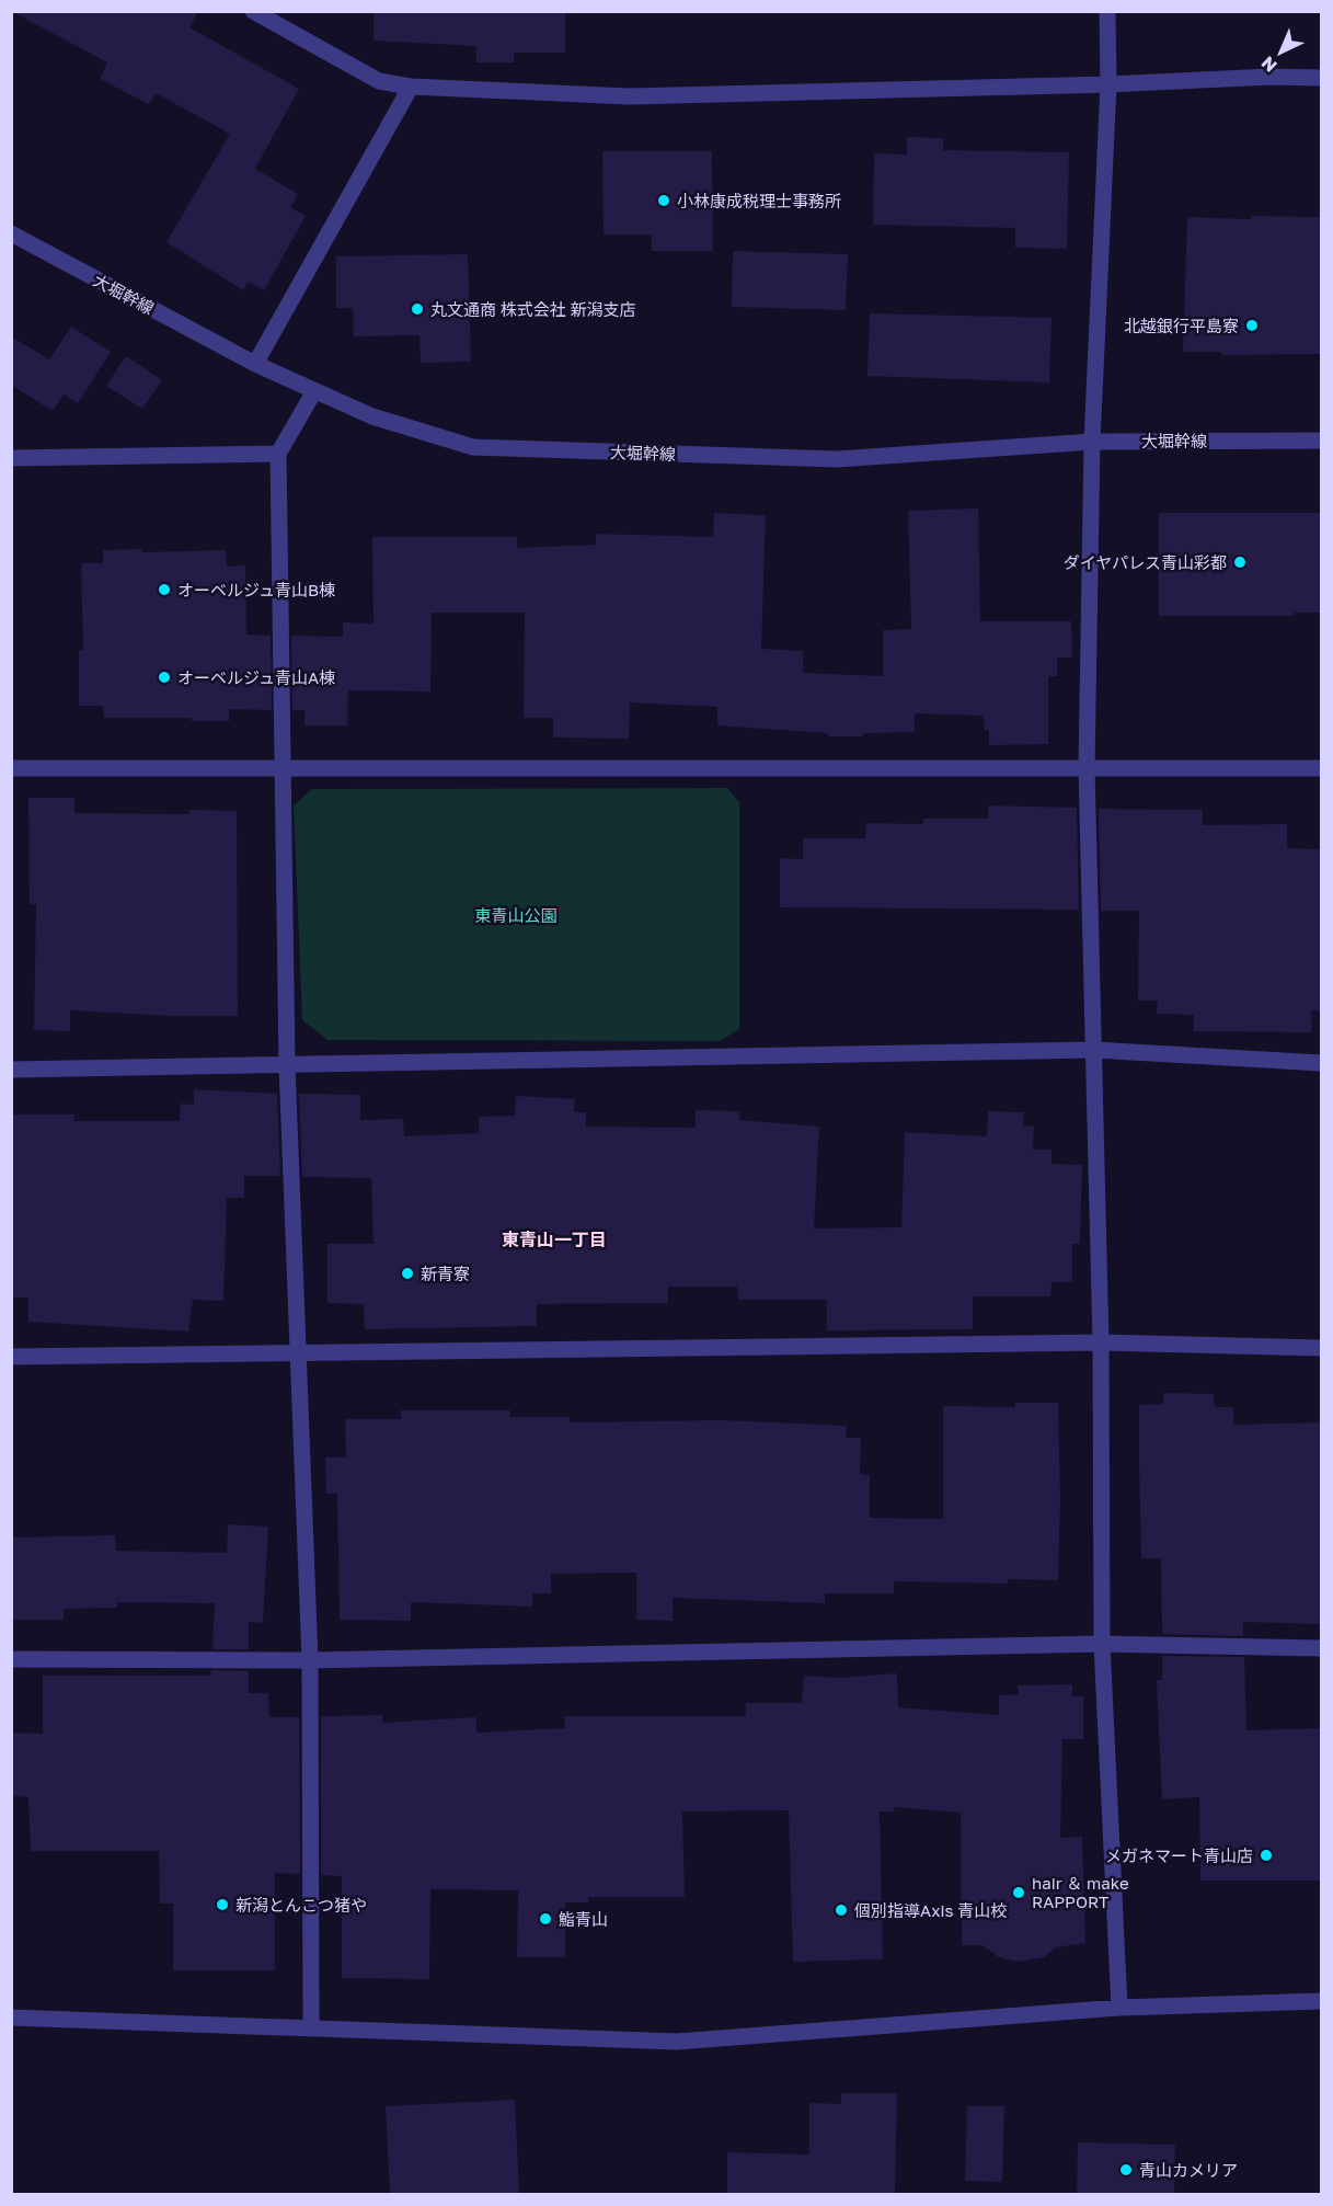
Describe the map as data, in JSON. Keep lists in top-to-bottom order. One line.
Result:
{"streets":{"street":["大堀幹線"]},"districts":["東青山一丁目"],"parks":["東青山公園"],"places":["小林康成税理士事務所","丸文通商 株式会社 新潟支店","北越銀行平島寮","ダイヤパレス青山彩都","オーベルジュ青山B棟","オーベルジュ青山A棟","新青寮","メガネマート青山店","hair ＆ make RAPPORT","新潟とんこつ猪や","個別指導Axis 青山校","鮨青山","青山カメリア"],"north":"bottom left"}
